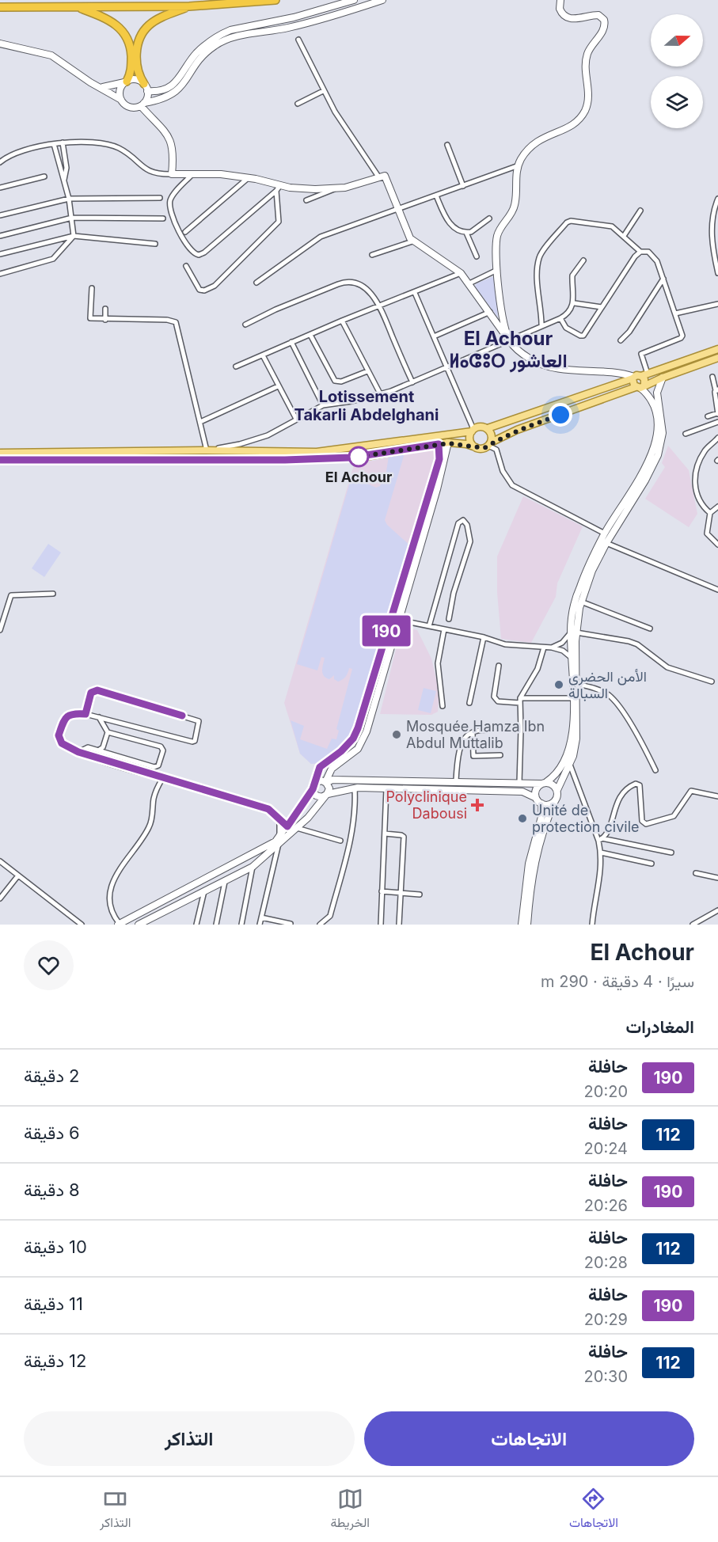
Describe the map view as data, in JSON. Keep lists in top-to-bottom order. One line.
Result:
{"districts":["El Achour ⵍⴰⵛⵓⵔ العاشور","Lotissement Takarli Abdelghani"],"places":{"other":["El Achour","الأمن الحضري السبالة","Mosquée Hamza Ibn Abdul Muttalib","Unité de protection civile"],"health":["Polyclinique Dabousi"]},"lines":["bus line 190"],"north":"right","page":{"on_map":"190","heading":[["El Achour","سيرًا · 4 دقيقة · 290 m"],"المغادرات"],"list":[{"mark":"190","name":"حافلة","note":"20:20","value":"2 دقيقة"},{"mark":"112","name":"حافلة","note":"20:24","value":"6 دقيقة"},{"mark":"190","name":"حافلة","note":"20:26","value":"8 دقيقة"},{"mark":"112","name":"حافلة","note":"20:28","value":"10 دقيقة"},{"mark":"190","name":"حافلة","note":"20:29","value":"11 دقيقة"},{"mark":"112","name":"حافلة","note":"20:30","value":"12 دقيقة"}],"buttons":["الاتجاهات","التذاكر"],"tabs":["الاتجاهات","الخريطة","التذاكر"]}}
